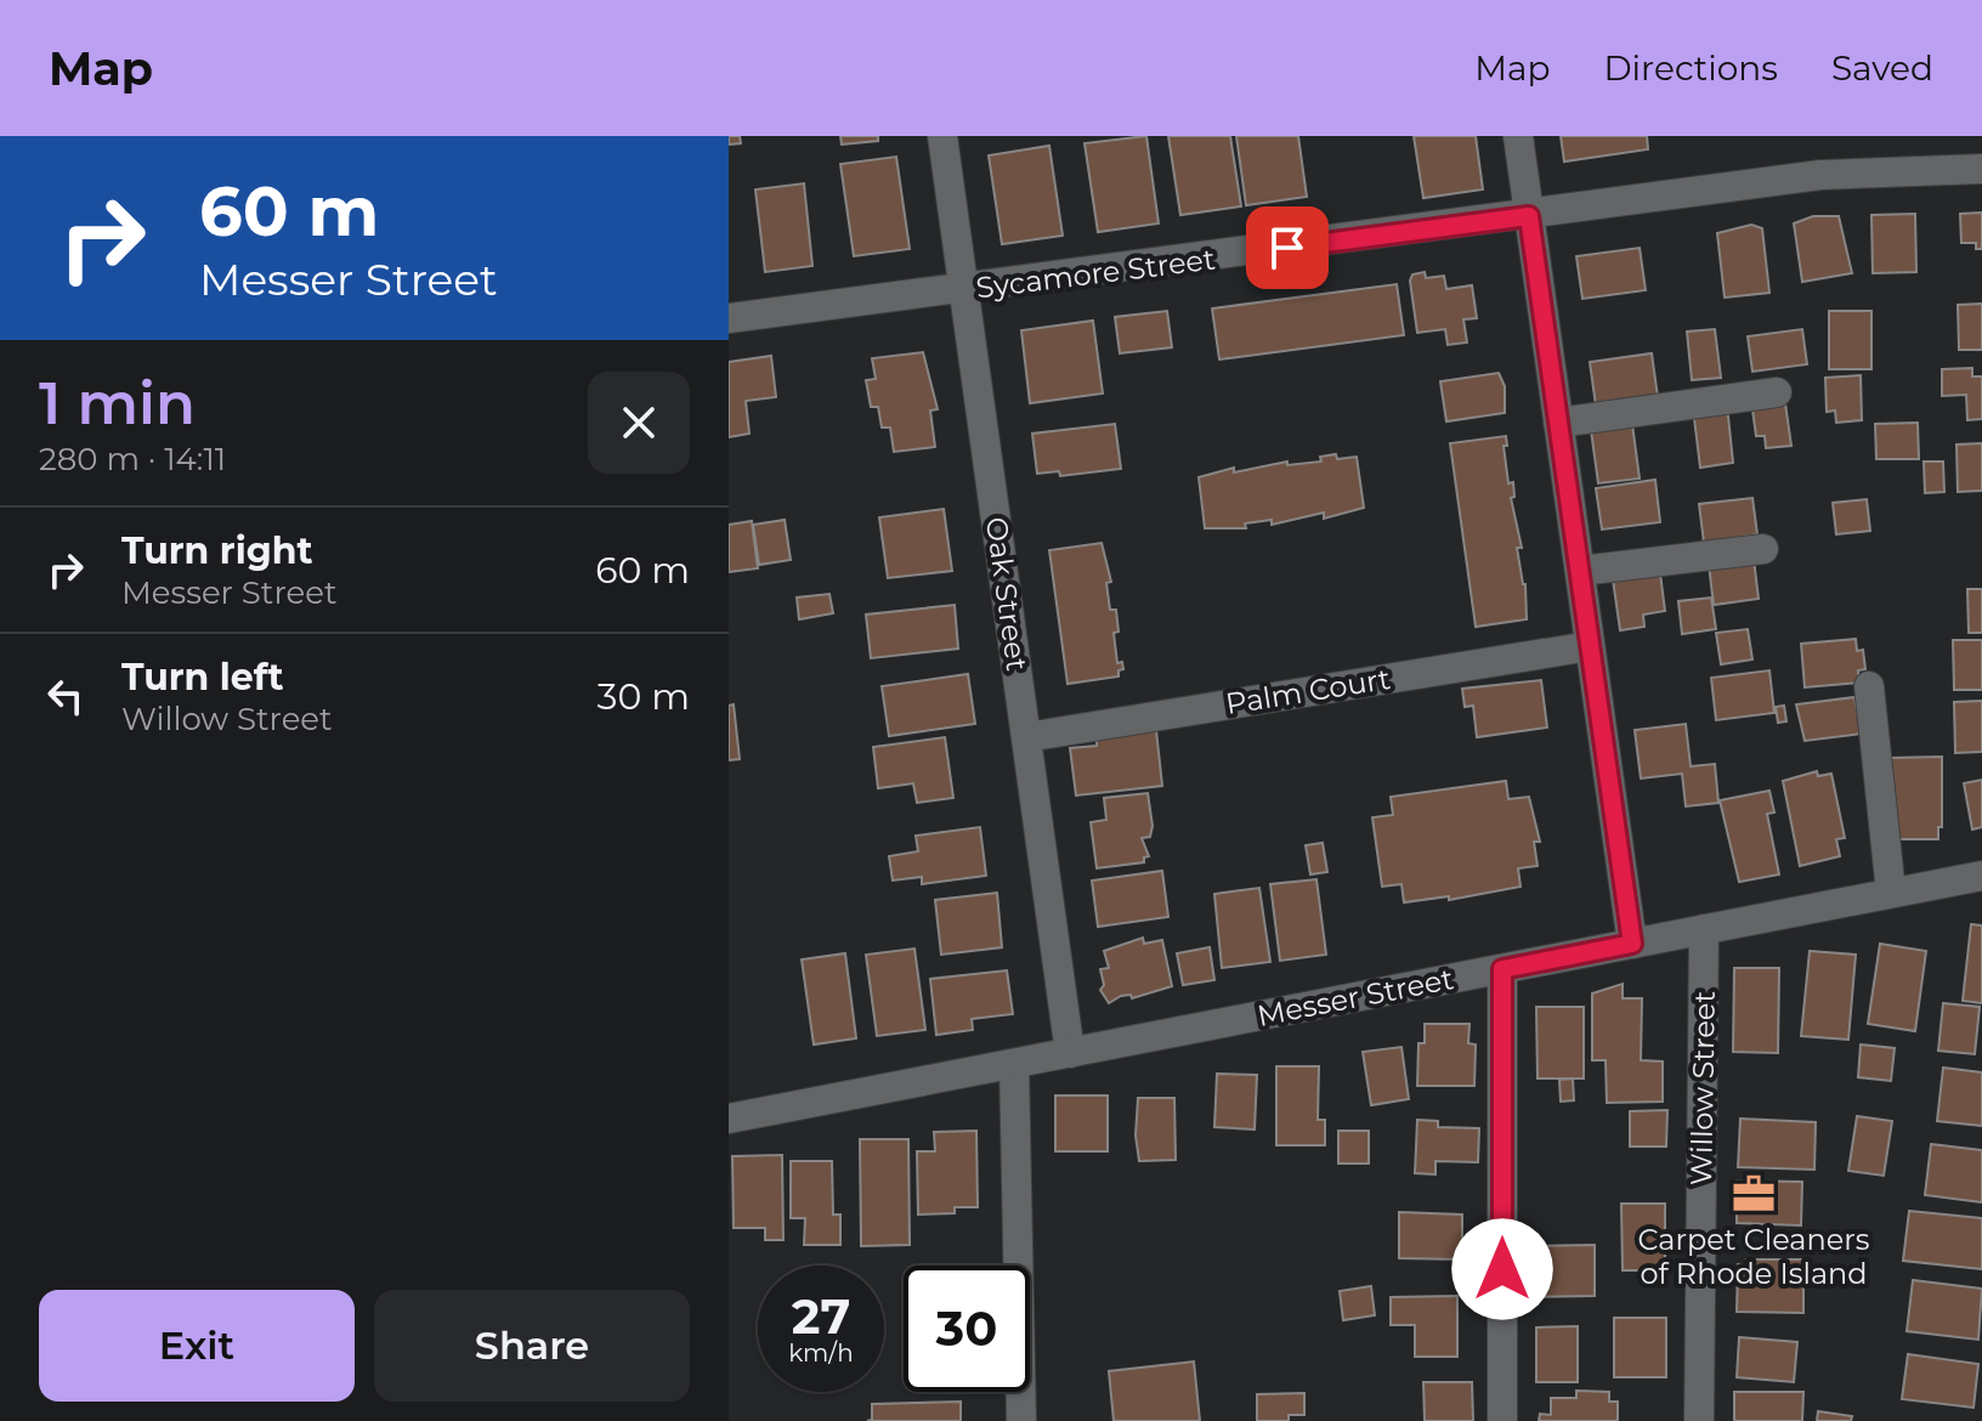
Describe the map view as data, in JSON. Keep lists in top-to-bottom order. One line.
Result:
{"streets":{"street":["Sycamore Street","Oak Street","Palm Court","Messer Street","Willow Street"]},"crossings":[["Sycamore Street","Oak Street"],["Oak Street","Palm Court"],["Oak Street","Messer Street"],["Messer Street","Willow Street"]],"places":{"office":["Carpet Cleaners of Rhode Island"]},"page":{"header":"Map","nav":["Map","Directions","Saved"],"turn":["60 m","Messer Street"],"heading":["1 min","280 m · 14:11"],"list":[{"name":"Turn right","note":"Messer Street","value":"60 m"},{"name":"Turn left","note":"Willow Street","value":"30 m"}],"speed":"27 km/h","limit":"30","buttons":["Exit","Share"]}}
